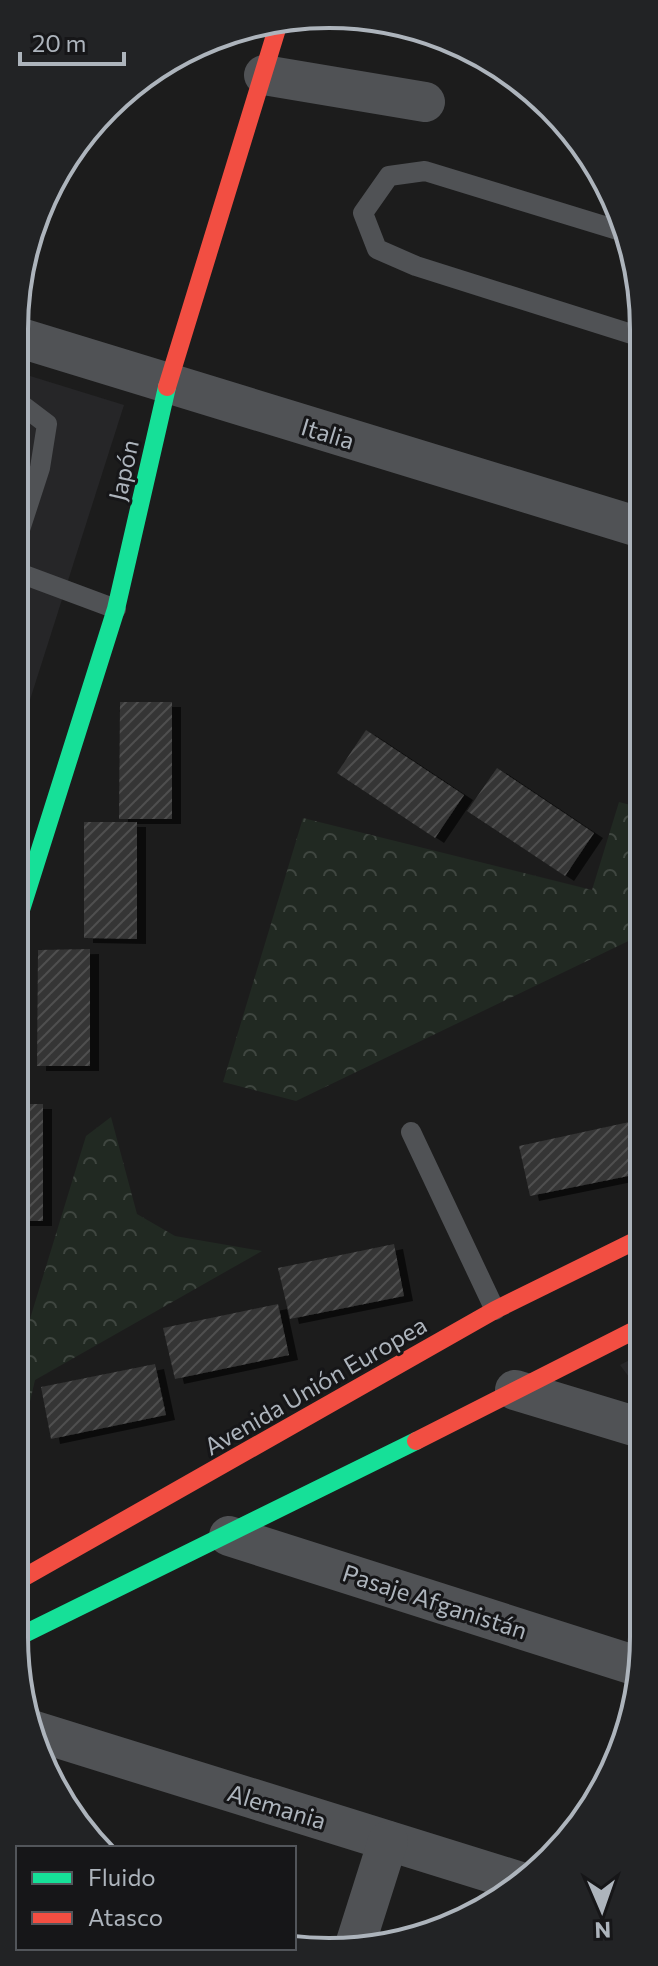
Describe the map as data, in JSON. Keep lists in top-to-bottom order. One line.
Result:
{"streets":{"street":["Italia","Japón","Avenida Unión Europea","Pasaje Afganistán","Alemania"]},"crossings":[["Italia","Japón"]],"legend":["Fluido","Atasco"],"scale_bar":"20 m","north":"bottom"}
